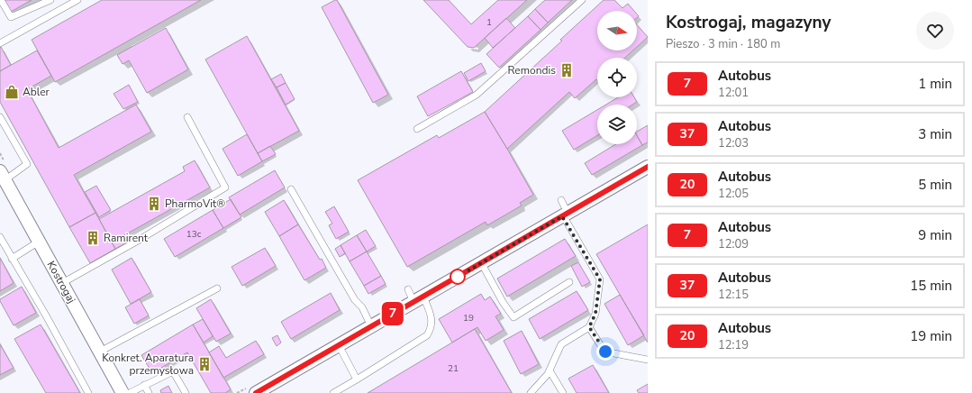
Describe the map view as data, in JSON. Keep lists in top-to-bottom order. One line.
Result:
{"streets":{"street":["Kostrogaj"]},"places":{"building":["Remondis","PharmoVit®","Ramirent","Konkret. Aparatura przemysłowa"],"shop":["Abler"]},"lines":["bus line 7"],"house_numbers":["1","13c","19","21"],"north":"right","page":{"on_map":"7","heading":["Kostrogaj, magazyny","Pieszo · 3 min · 180 m"],"list":[{"mark":"7","name":"Autobus","note":"12:01","value":"1 min"},{"mark":"37","name":"Autobus","note":"12:03","value":"3 min"},{"mark":"20","name":"Autobus","note":"12:05","value":"5 min"},{"mark":"7","name":"Autobus","note":"12:09","value":"9 min"},{"mark":"37","name":"Autobus","note":"12:15","value":"15 min"},{"mark":"20","name":"Autobus","note":"12:19","value":"19 min"}]}}
